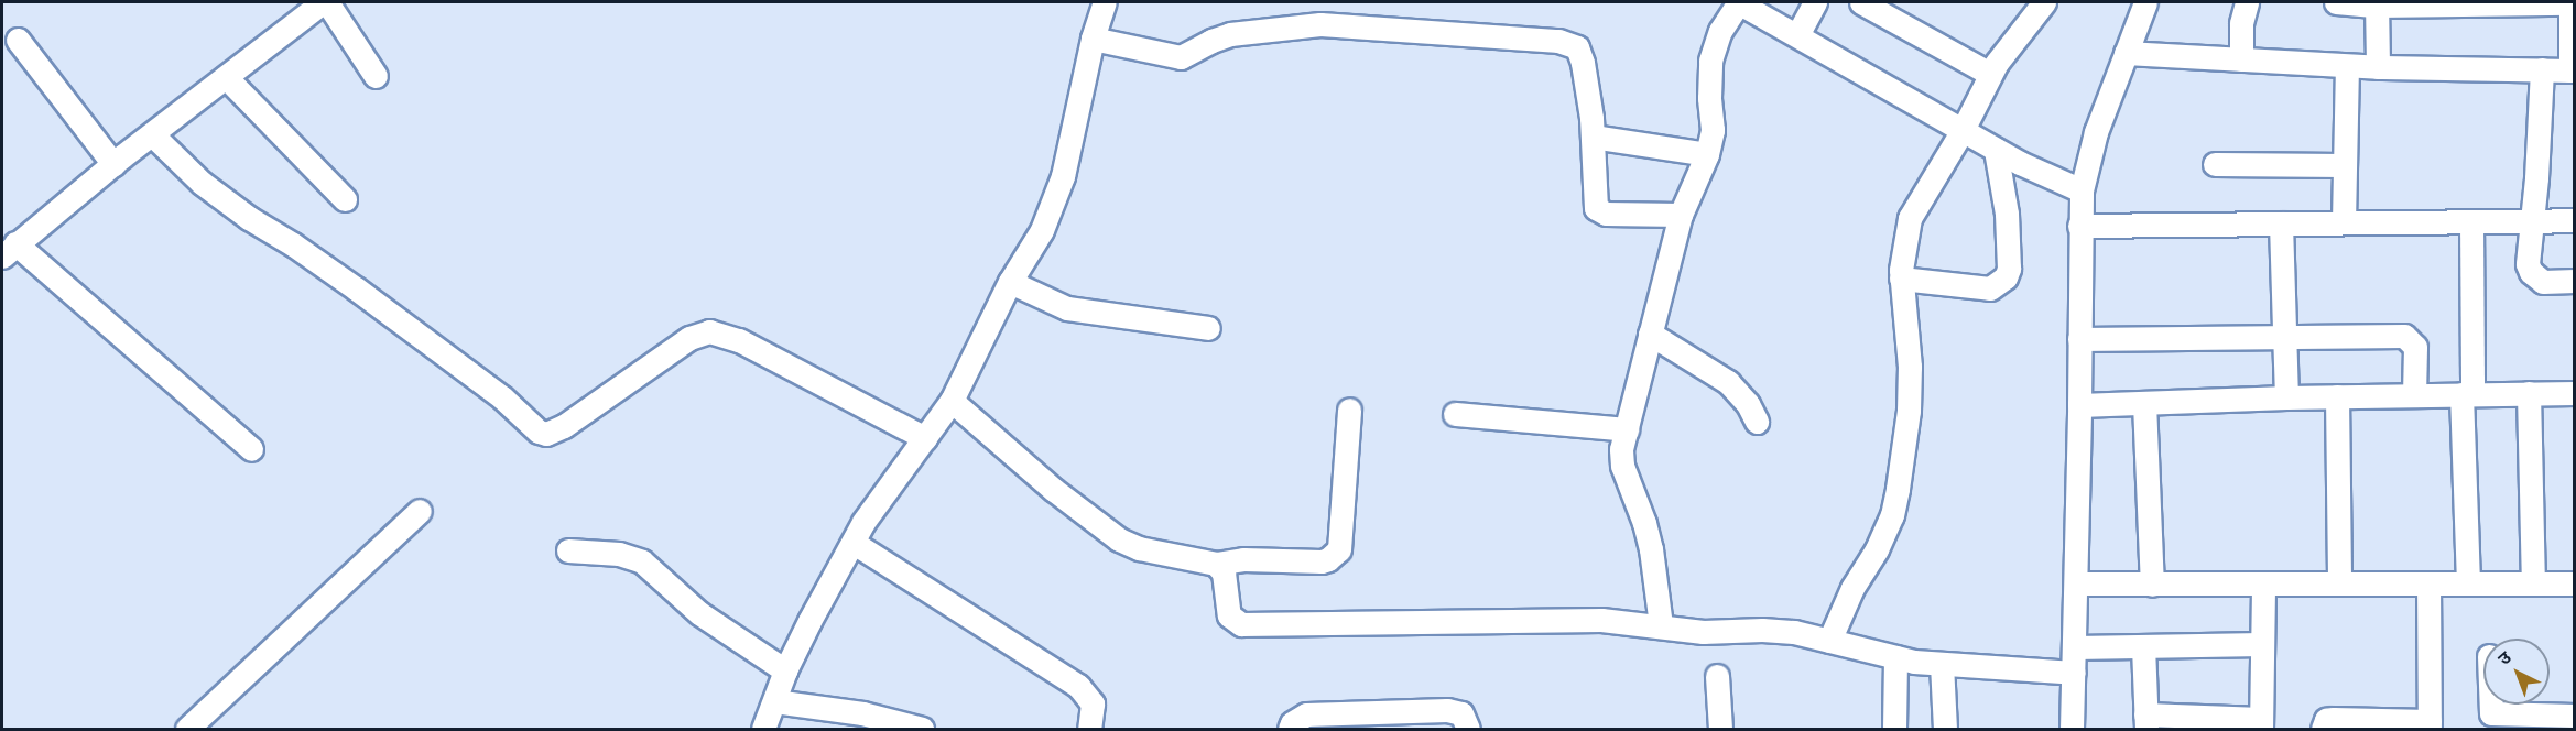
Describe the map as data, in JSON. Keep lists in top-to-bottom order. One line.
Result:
{"north":"top left"}
